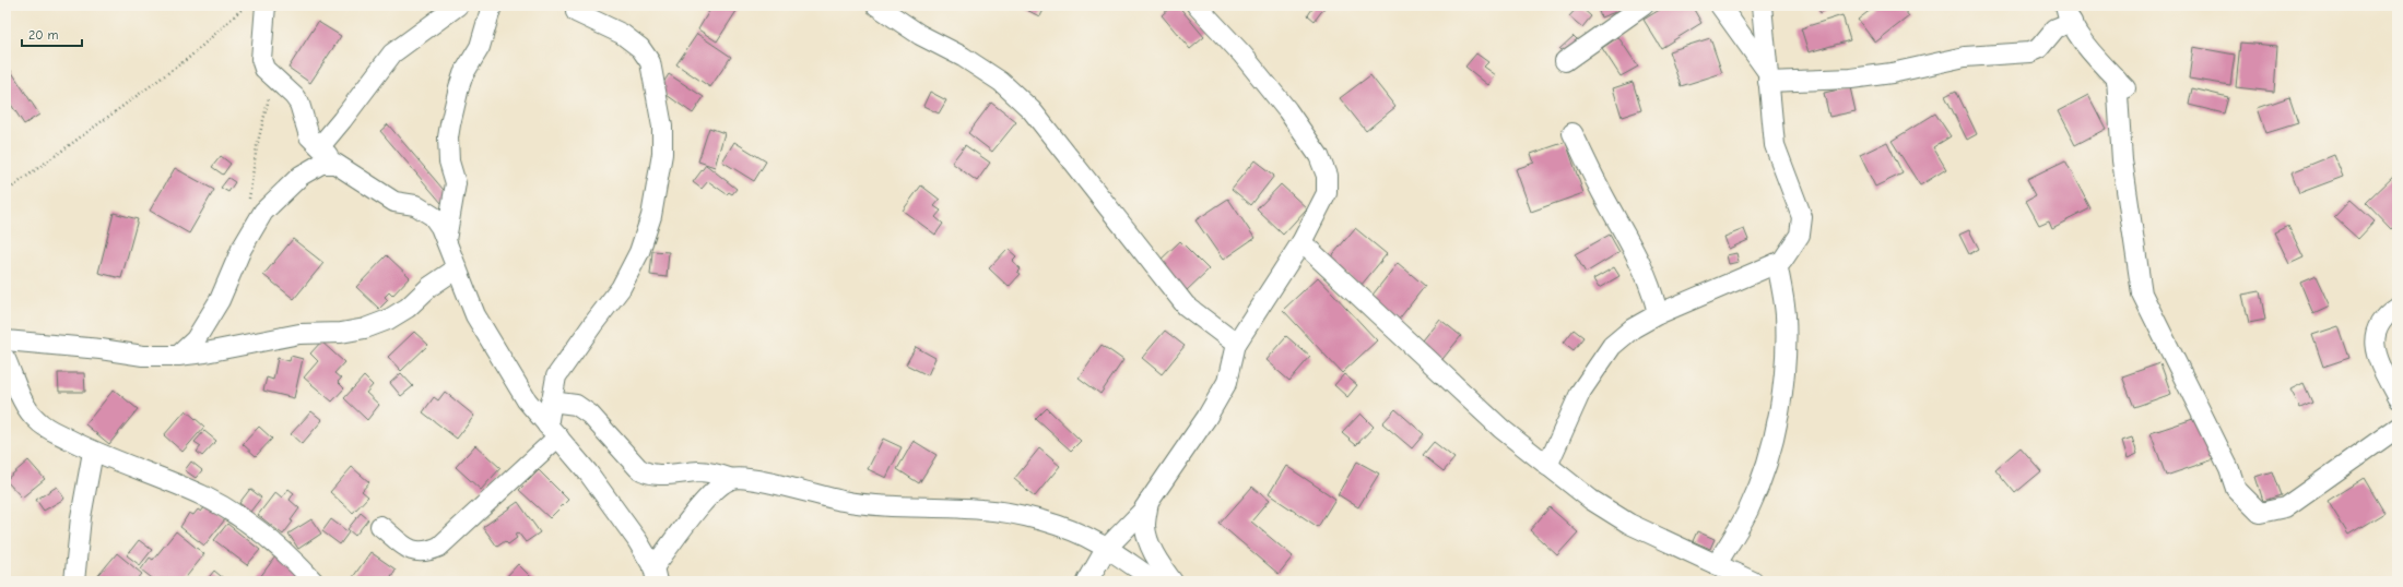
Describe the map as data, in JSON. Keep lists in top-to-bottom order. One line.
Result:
{"scale_bar":"20 m"}
